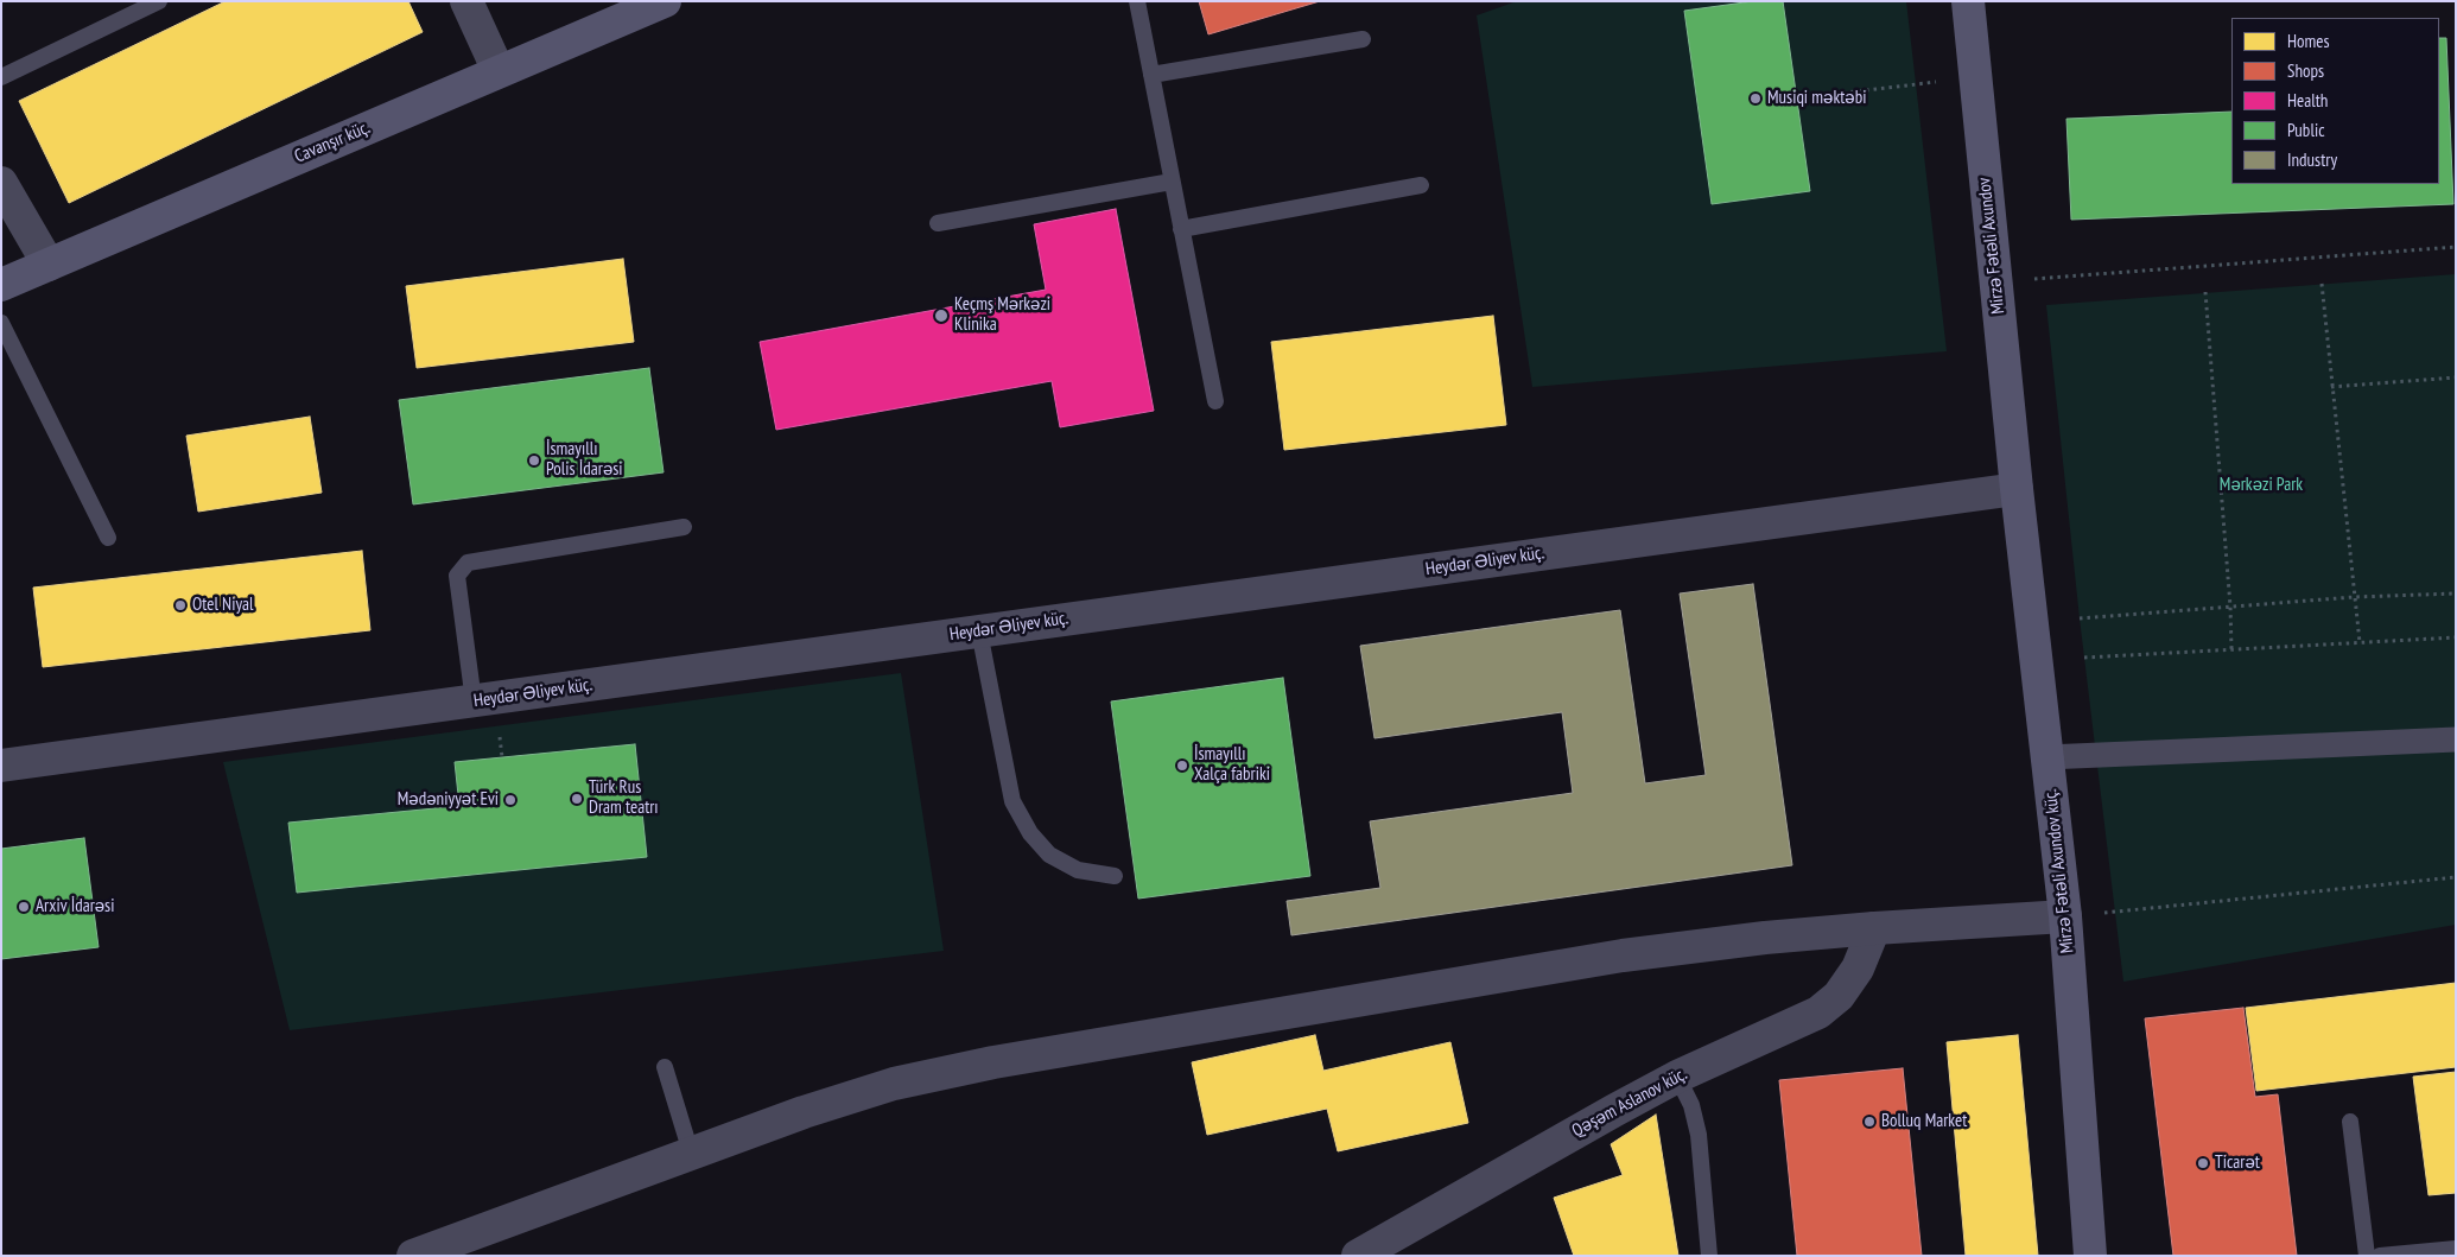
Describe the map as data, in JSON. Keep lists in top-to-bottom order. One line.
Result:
{"streets":{"main road":["Cavanşır küç.","Mirzə Fətəli Axundov","Mirzə Fətəli Axundov küç."],"street":["Heydər Əliyev küç.","Qəşəm Aslanov küç."]},"crossings":[["Mirzə Fətəli Axundov","Heydər Əliyev küç."],["Mirzə Fətəli Axundov","Mirzə Fətəli Axundov küç."],["Heydər Əliyev küç.","Mirzə Fətəli Axundov küç."]],"parks":["Mərkəzi Park"],"places":["Musiqi məktəbi","Keçmş Mərkəzi Klinika","İsmayıllı Polis İdarəsi","Otel Niyal","İsmayıllı Xalça fabriki","Türk Rus Dram teatrı","Mədəniyyət Evi","Arxiv İdarəsi","Bolluq Market","Ticarət"],"legend":["Homes","Shops","Health","Public","Industry"]}
